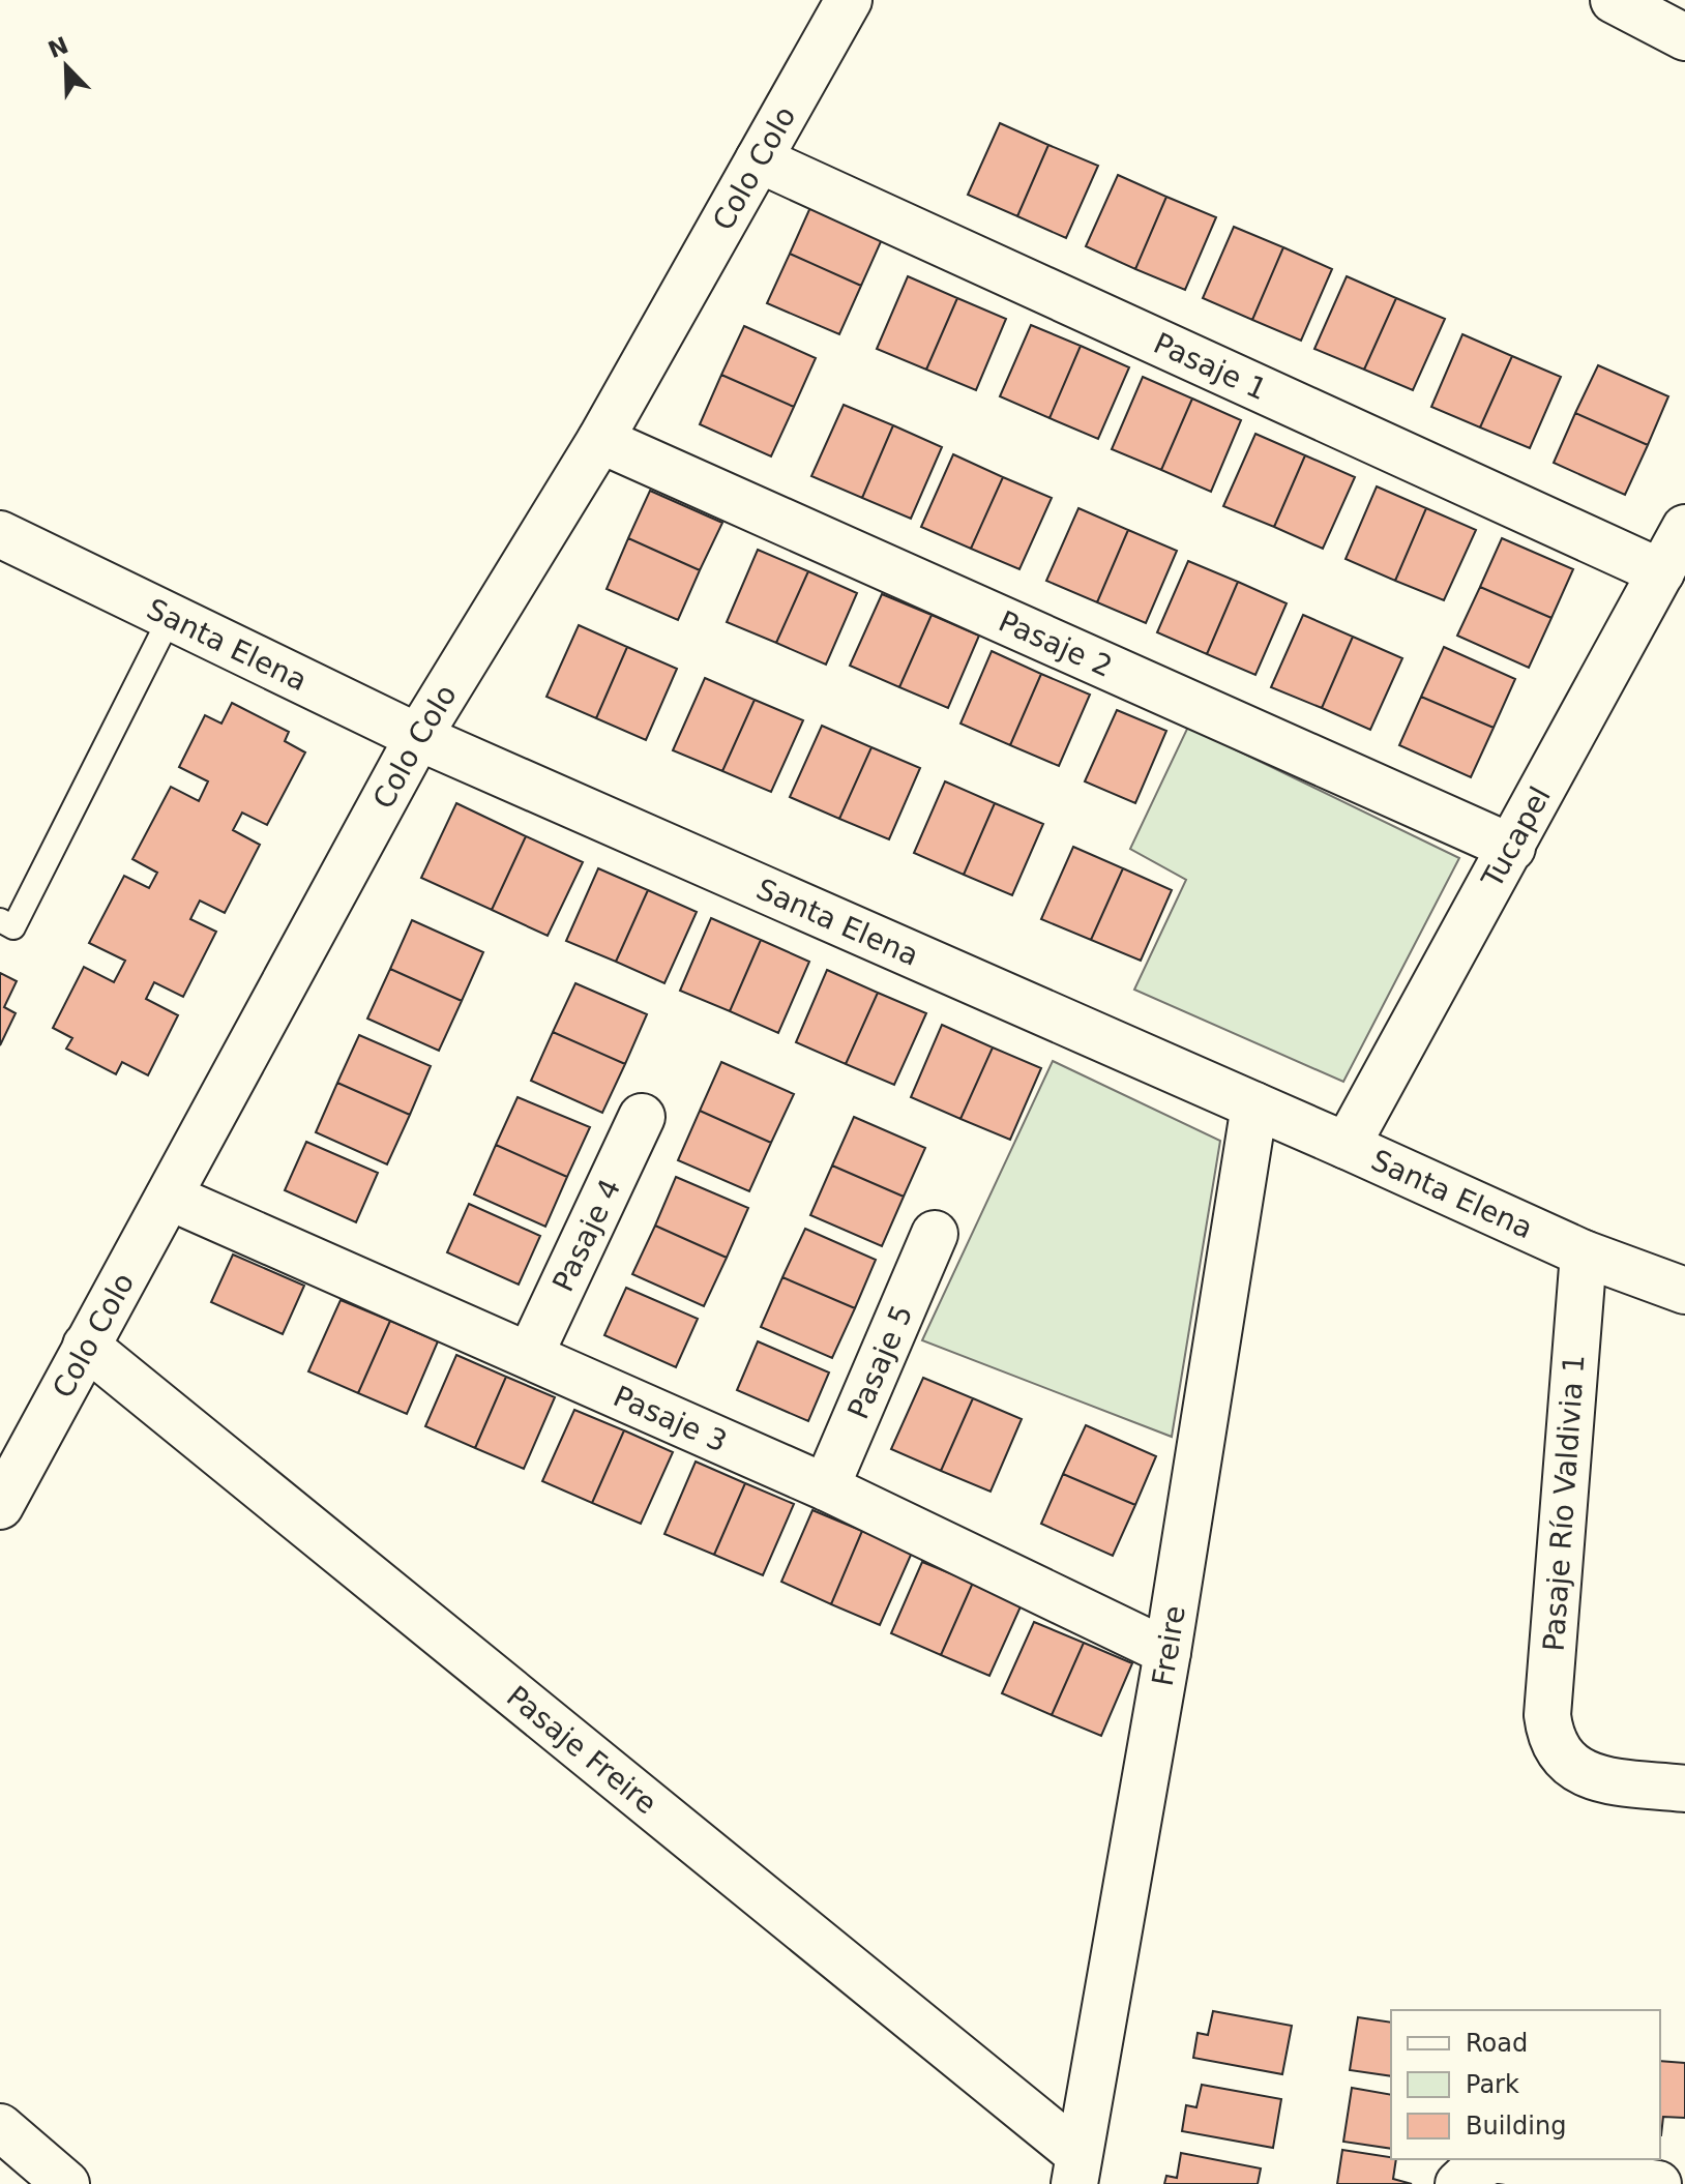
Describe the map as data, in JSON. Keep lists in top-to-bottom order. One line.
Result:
{"streets":{"street":["Colo Colo","Pasaje 1","Santa Elena","Pasaje 2","Tucapel","Pasaje 4","Pasaje 5","Pasaje 3","Pasaje Río Valdivia 1","Freire","Pasaje Freire"]},"crossings":[["Colo Colo","Pasaje 1"],["Colo Colo","Santa Elena"],["Colo Colo","Pasaje 2"],["Colo Colo","Pasaje 3"],["Colo Colo","Pasaje Freire"],["Pasaje 1","Tucapel"],["Santa Elena","Tucapel"],["Santa Elena","Pasaje Río Valdivia 1"],["Santa Elena","Freire"],["Pasaje 2","Tucapel"],["Pasaje 4","Pasaje 3"],["Pasaje 5","Pasaje 3"],["Pasaje 3","Freire"],["Freire","Pasaje Freire"]],"legend":["Road","Park","Building"],"north":"top left"}
